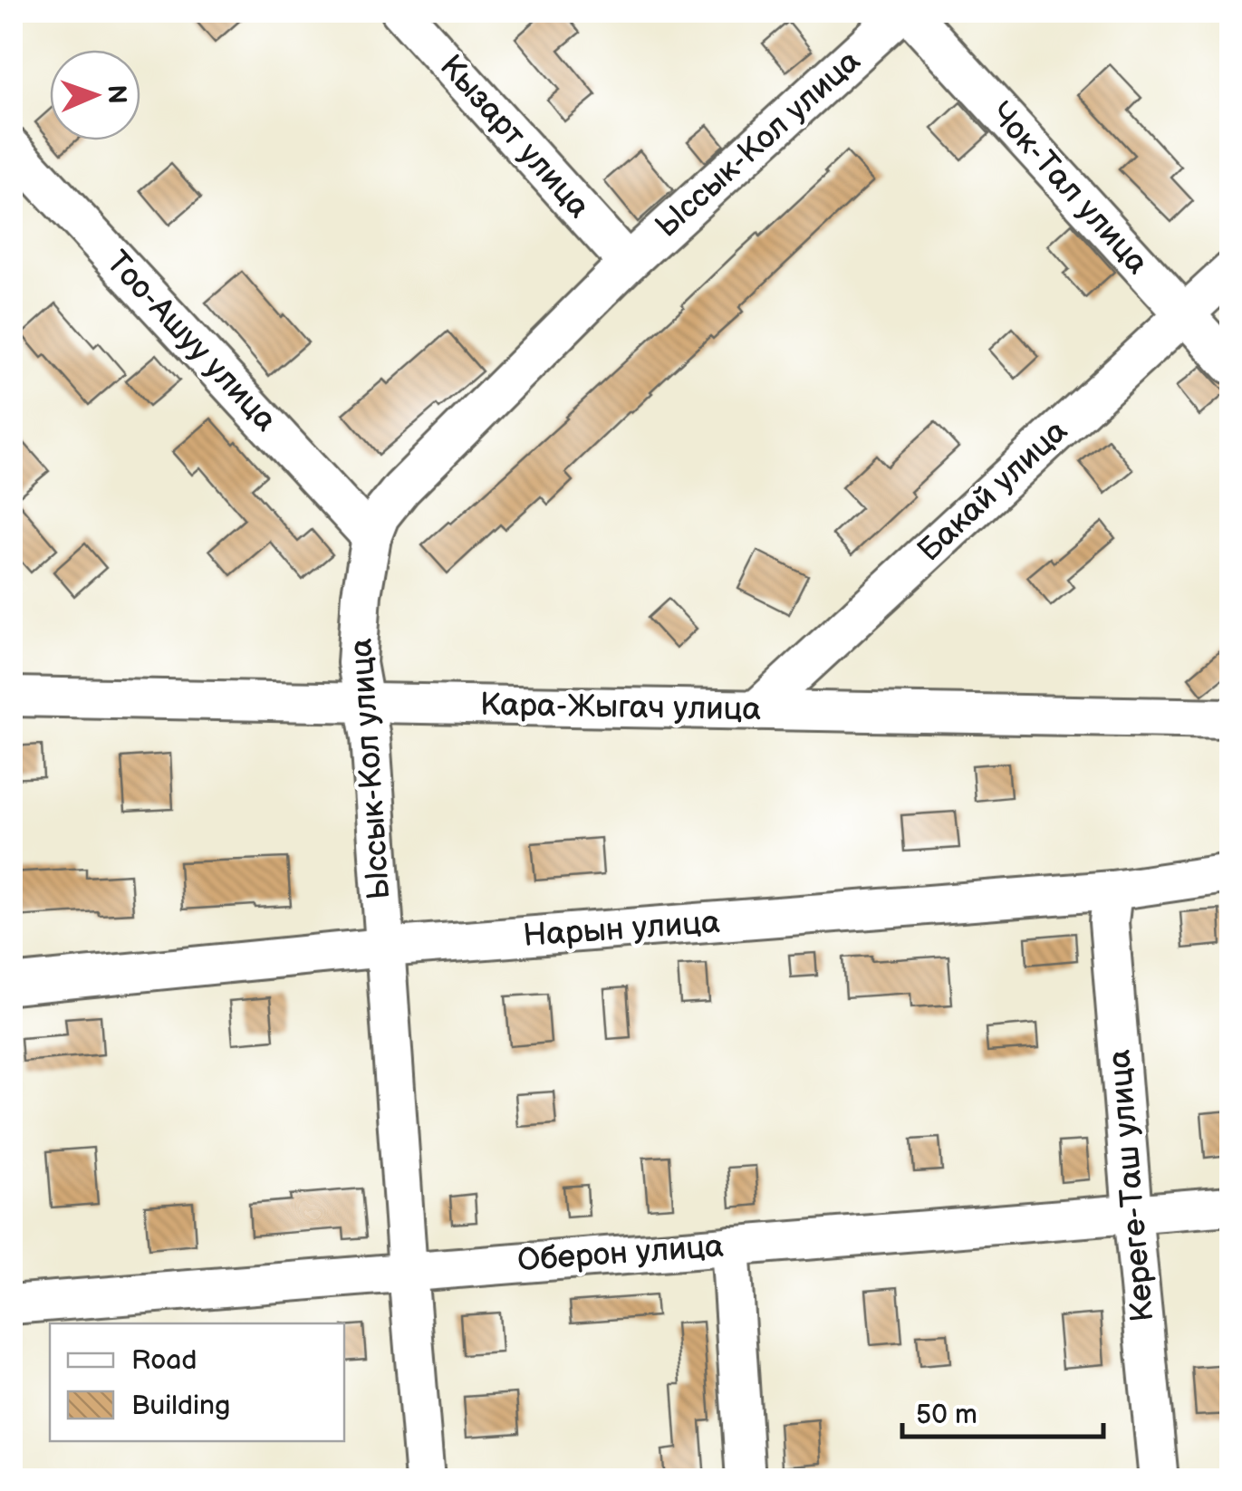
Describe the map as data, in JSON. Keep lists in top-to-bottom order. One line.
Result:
{"streets":{"street":["Кызарт улица","Ыссык-Кол улица","Чок-Тал улица","Тоо-Ашуу улица","Бакай улица","Кара-Жыгач улица","Нарын улица","Кереге-Таш улица","Оберон улица"]},"crossings":[["Кызарт улица","Ыссык-Кол улица"],["Ыссык-Кол улица","Чок-Тал улица"],["Ыссык-Кол улица","Тоо-Ашуу улица"],["Ыссык-Кол улица","Кара-Жыгач улица"],["Ыссык-Кол улица","Нарын улица"],["Ыссык-Кол улица","Оберон улица"],["Чок-Тал улица","Бакай улица"],["Бакай улица","Кара-Жыгач улица"],["Нарын улица","Кереге-Таш улица"],["Кереге-Таш улица","Оберон улица"]],"legend":["Road","Building"],"scale_bar":"50 m","north":"right"}
